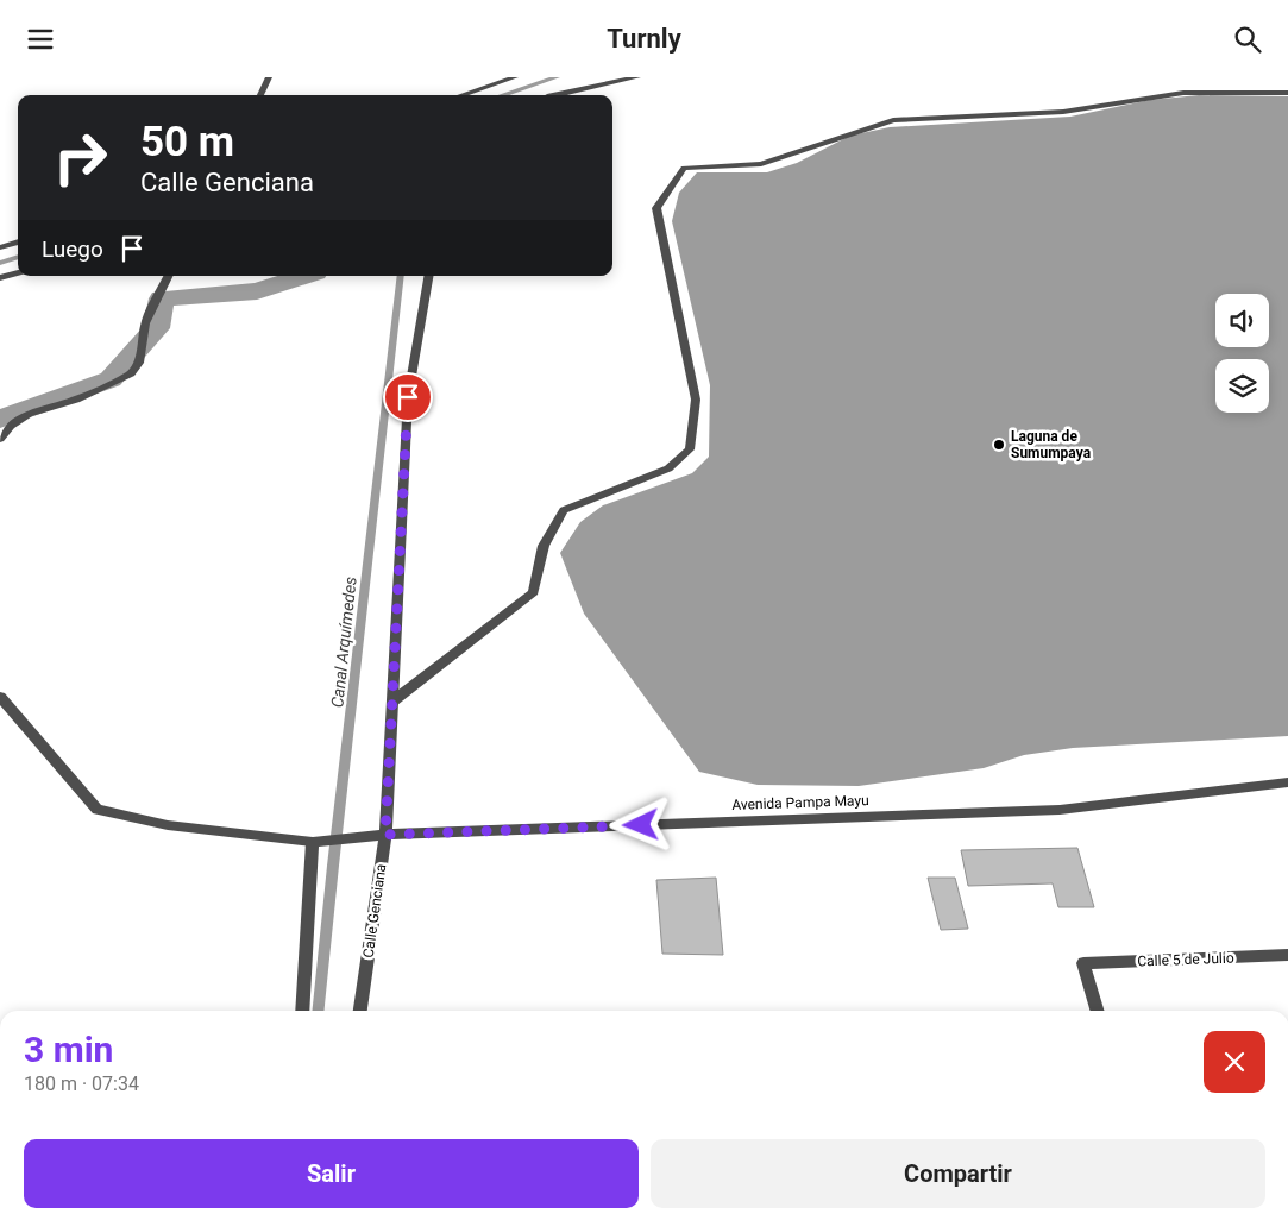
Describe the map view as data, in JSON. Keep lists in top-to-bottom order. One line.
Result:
{"streets":{"street":["Avenida Pampa Mayu","Calle Genciana","Calle 5 de Julio"]},"crossings":[["Avenida Pampa Mayu","Calle Genciana"]],"water":["Canal Arquímedes"],"places":["Laguna de Sumumpaya"],"page":{"header":"Turnly","turn":["50 m","Calle Genciana"],"then":"Luego","heading":["3 min","180 m · 07:34"],"buttons":["Salir","Compartir"]}}
